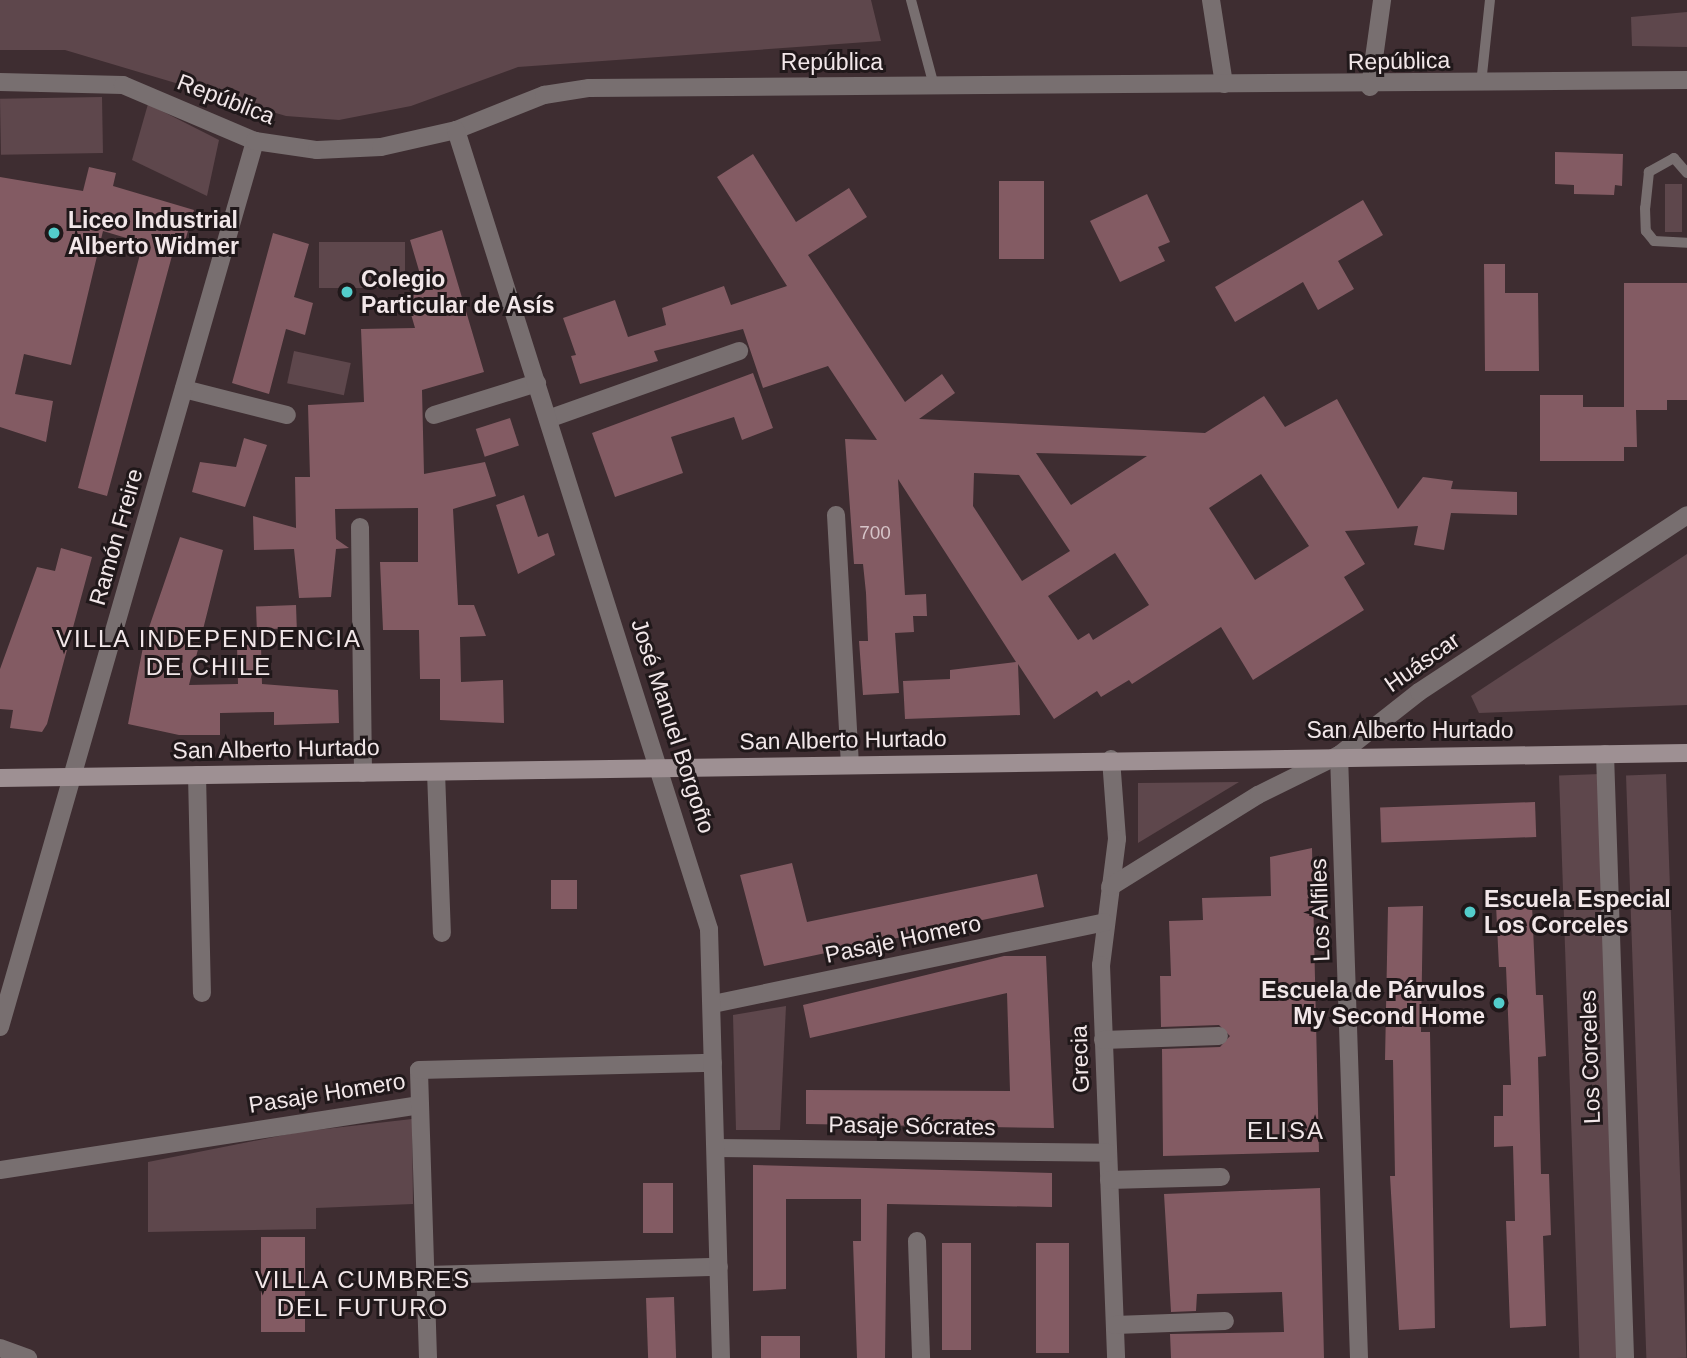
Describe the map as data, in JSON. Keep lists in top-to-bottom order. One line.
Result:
{"streets":{"main road":["San Alberto Hurtado"],"street":["República","Ramón Freire","Huáscar","José Manuel Borgoño","Los Alfiles","Pasaje Homero","Los Corceles","Grecia","Pasaje Sócrates"]},"crossings":[["República","Ramón Freire"],["República","José Manuel Borgoño"],["Ramón Freire","San Alberto Hurtado"],["Huáscar","San Alberto Hurtado"],["Huáscar","Los Alfiles"],["Huáscar","Grecia"],["José Manuel Borgoño","San Alberto Hurtado"],["José Manuel Borgoño","Pasaje Homero"],["José Manuel Borgoño","Pasaje Sócrates"],["San Alberto Hurtado","Los Alfiles"],["San Alberto Hurtado","Los Corceles"],["San Alberto Hurtado","Grecia"],["Pasaje Homero","Grecia"],["Grecia","Pasaje Sócrates"]],"districts":["VILLA INDEPENDENCIA DE CHILE","ELISA","VILLA CUMBRES DEL FUTURO"],"places":["Liceo Industrial Alberto Widmer","Colegio Particular de Asís","Escuela Especial Los Corceles","Escuela de Párvulos My Second Home"],"house_numbers":["700"]}
